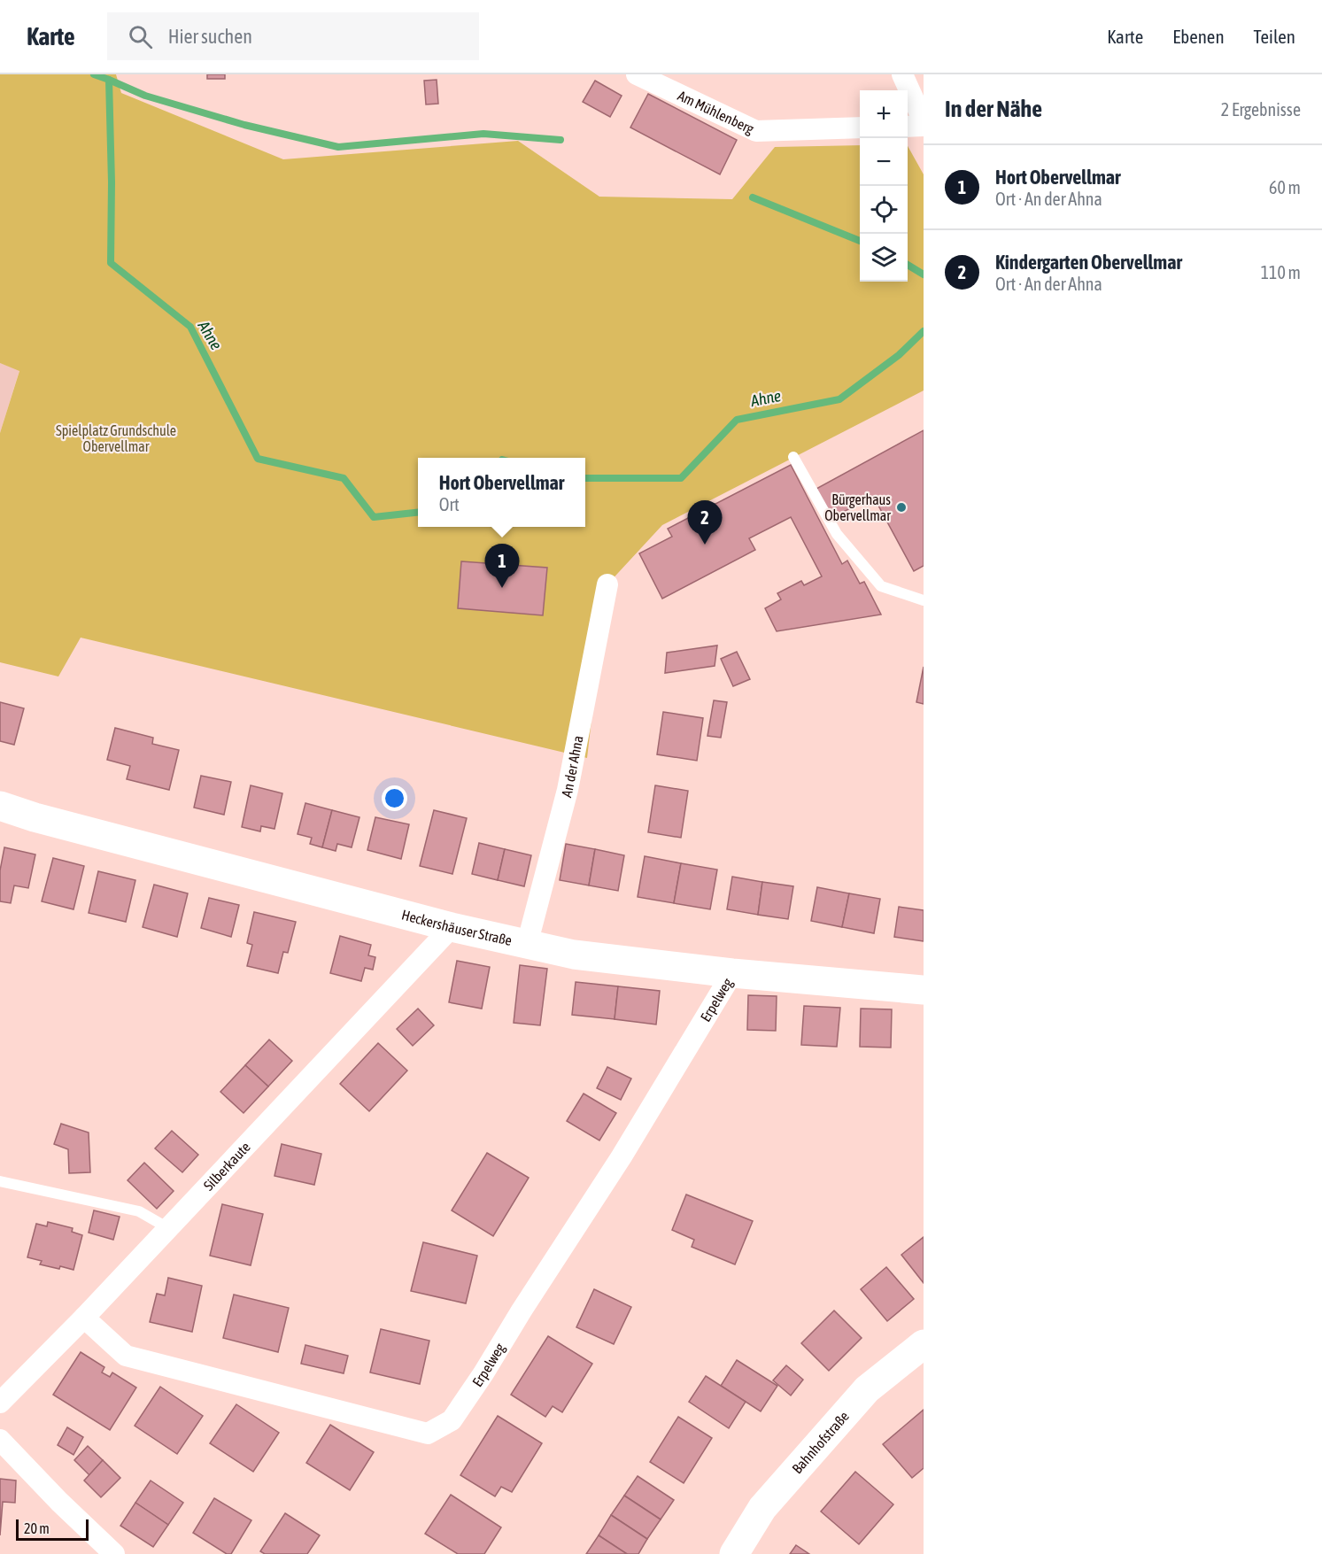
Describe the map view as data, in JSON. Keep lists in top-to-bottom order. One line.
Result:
{"streets":{"street":["Am Mühlenberg","An der Ahna","Heckershäuser Straße","Erpelweg","Silberkaute","Bahnhofstraße"]},"crossings":[["An der Ahna","Heckershäuser Straße"],["Heckershäuser Straße","Erpelweg"],["Heckershäuser Straße","Silberkaute"],["Erpelweg","Silberkaute"]],"water":["Ahne"],"parks":["Spielplatz Grundschule Obervellmar"],"places":["Bürgerhaus Obervellmar"],"scale_bar":"20 m","page":{"header":"Karte","search":"Hier suchen","nav":["Karte","Ebenen","Teilen"],"heading":["In der Nähe","2 Ergebnisse"],"map_buttons":["+","−"],"list":[{"mark":"1","name":"Hort Obervellmar","note":"Ort · An der Ahna","value":"60 m"},{"mark":"2","name":"Kindergarten Obervellmar","note":"Ort · An der Ahna","value":"110 m"}],"popup":["Hort Obervellmar","Ort"],"pins":["2","1"],"scale":"20 m"}}
